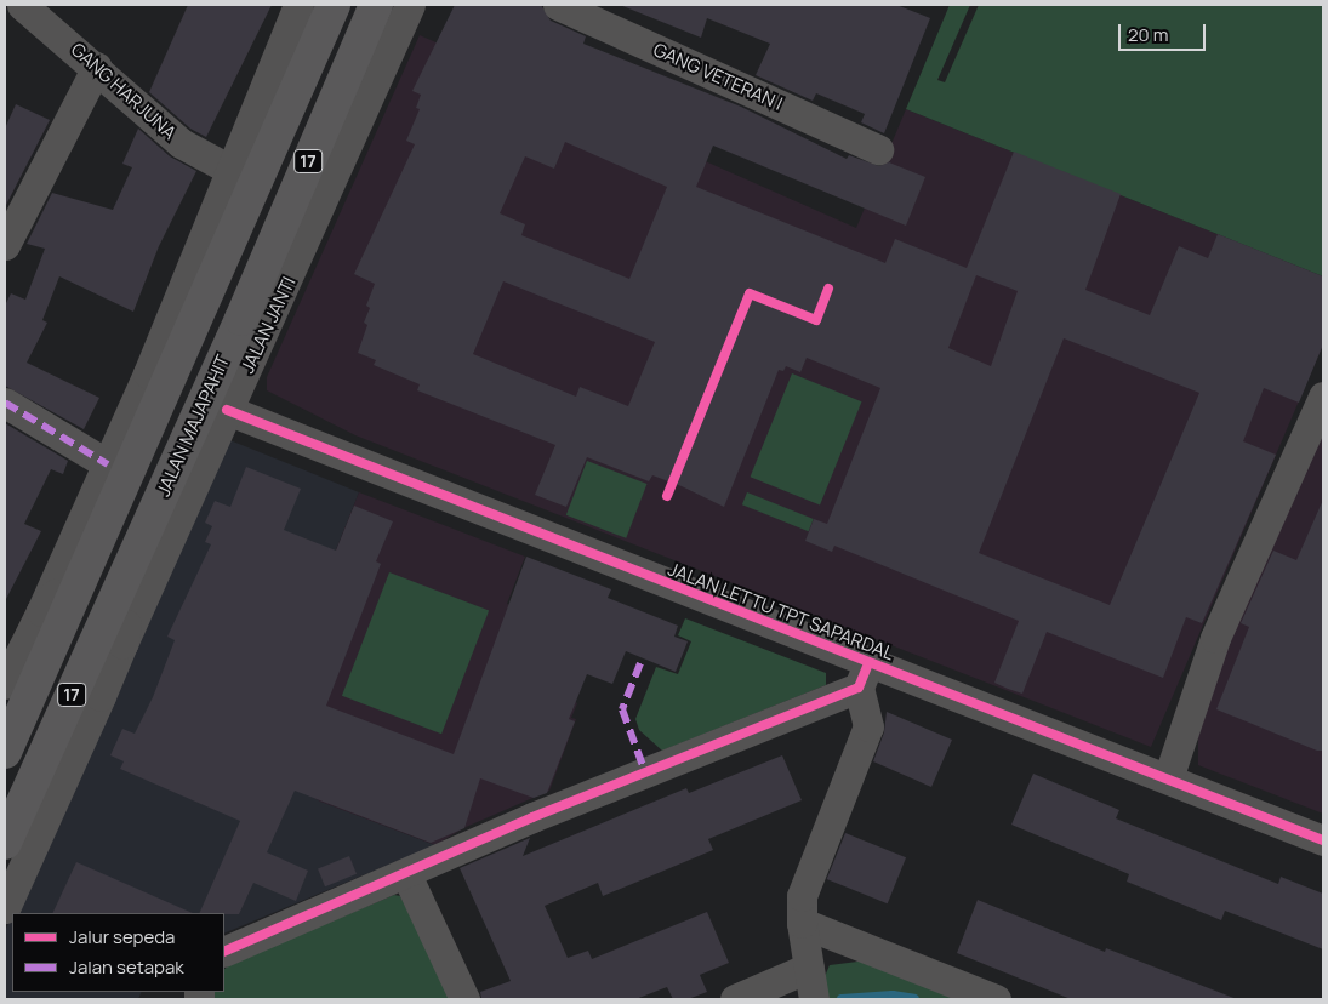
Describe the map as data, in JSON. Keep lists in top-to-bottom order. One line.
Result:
{"streets":{"highway":["17","JALAN MAJAPAHIT"],"street":["GANG VETERAN I","GANG HARJUNA","JALAN JANTI","JALAN LETTU TPT SAPARDAL"]},"crossings":[["JALAN JANTI","JALAN LETTU TPT SAPARDAL"]],"legend":["Jalur sepeda","Jalan setapak"],"scale_bar":"20 m"}
